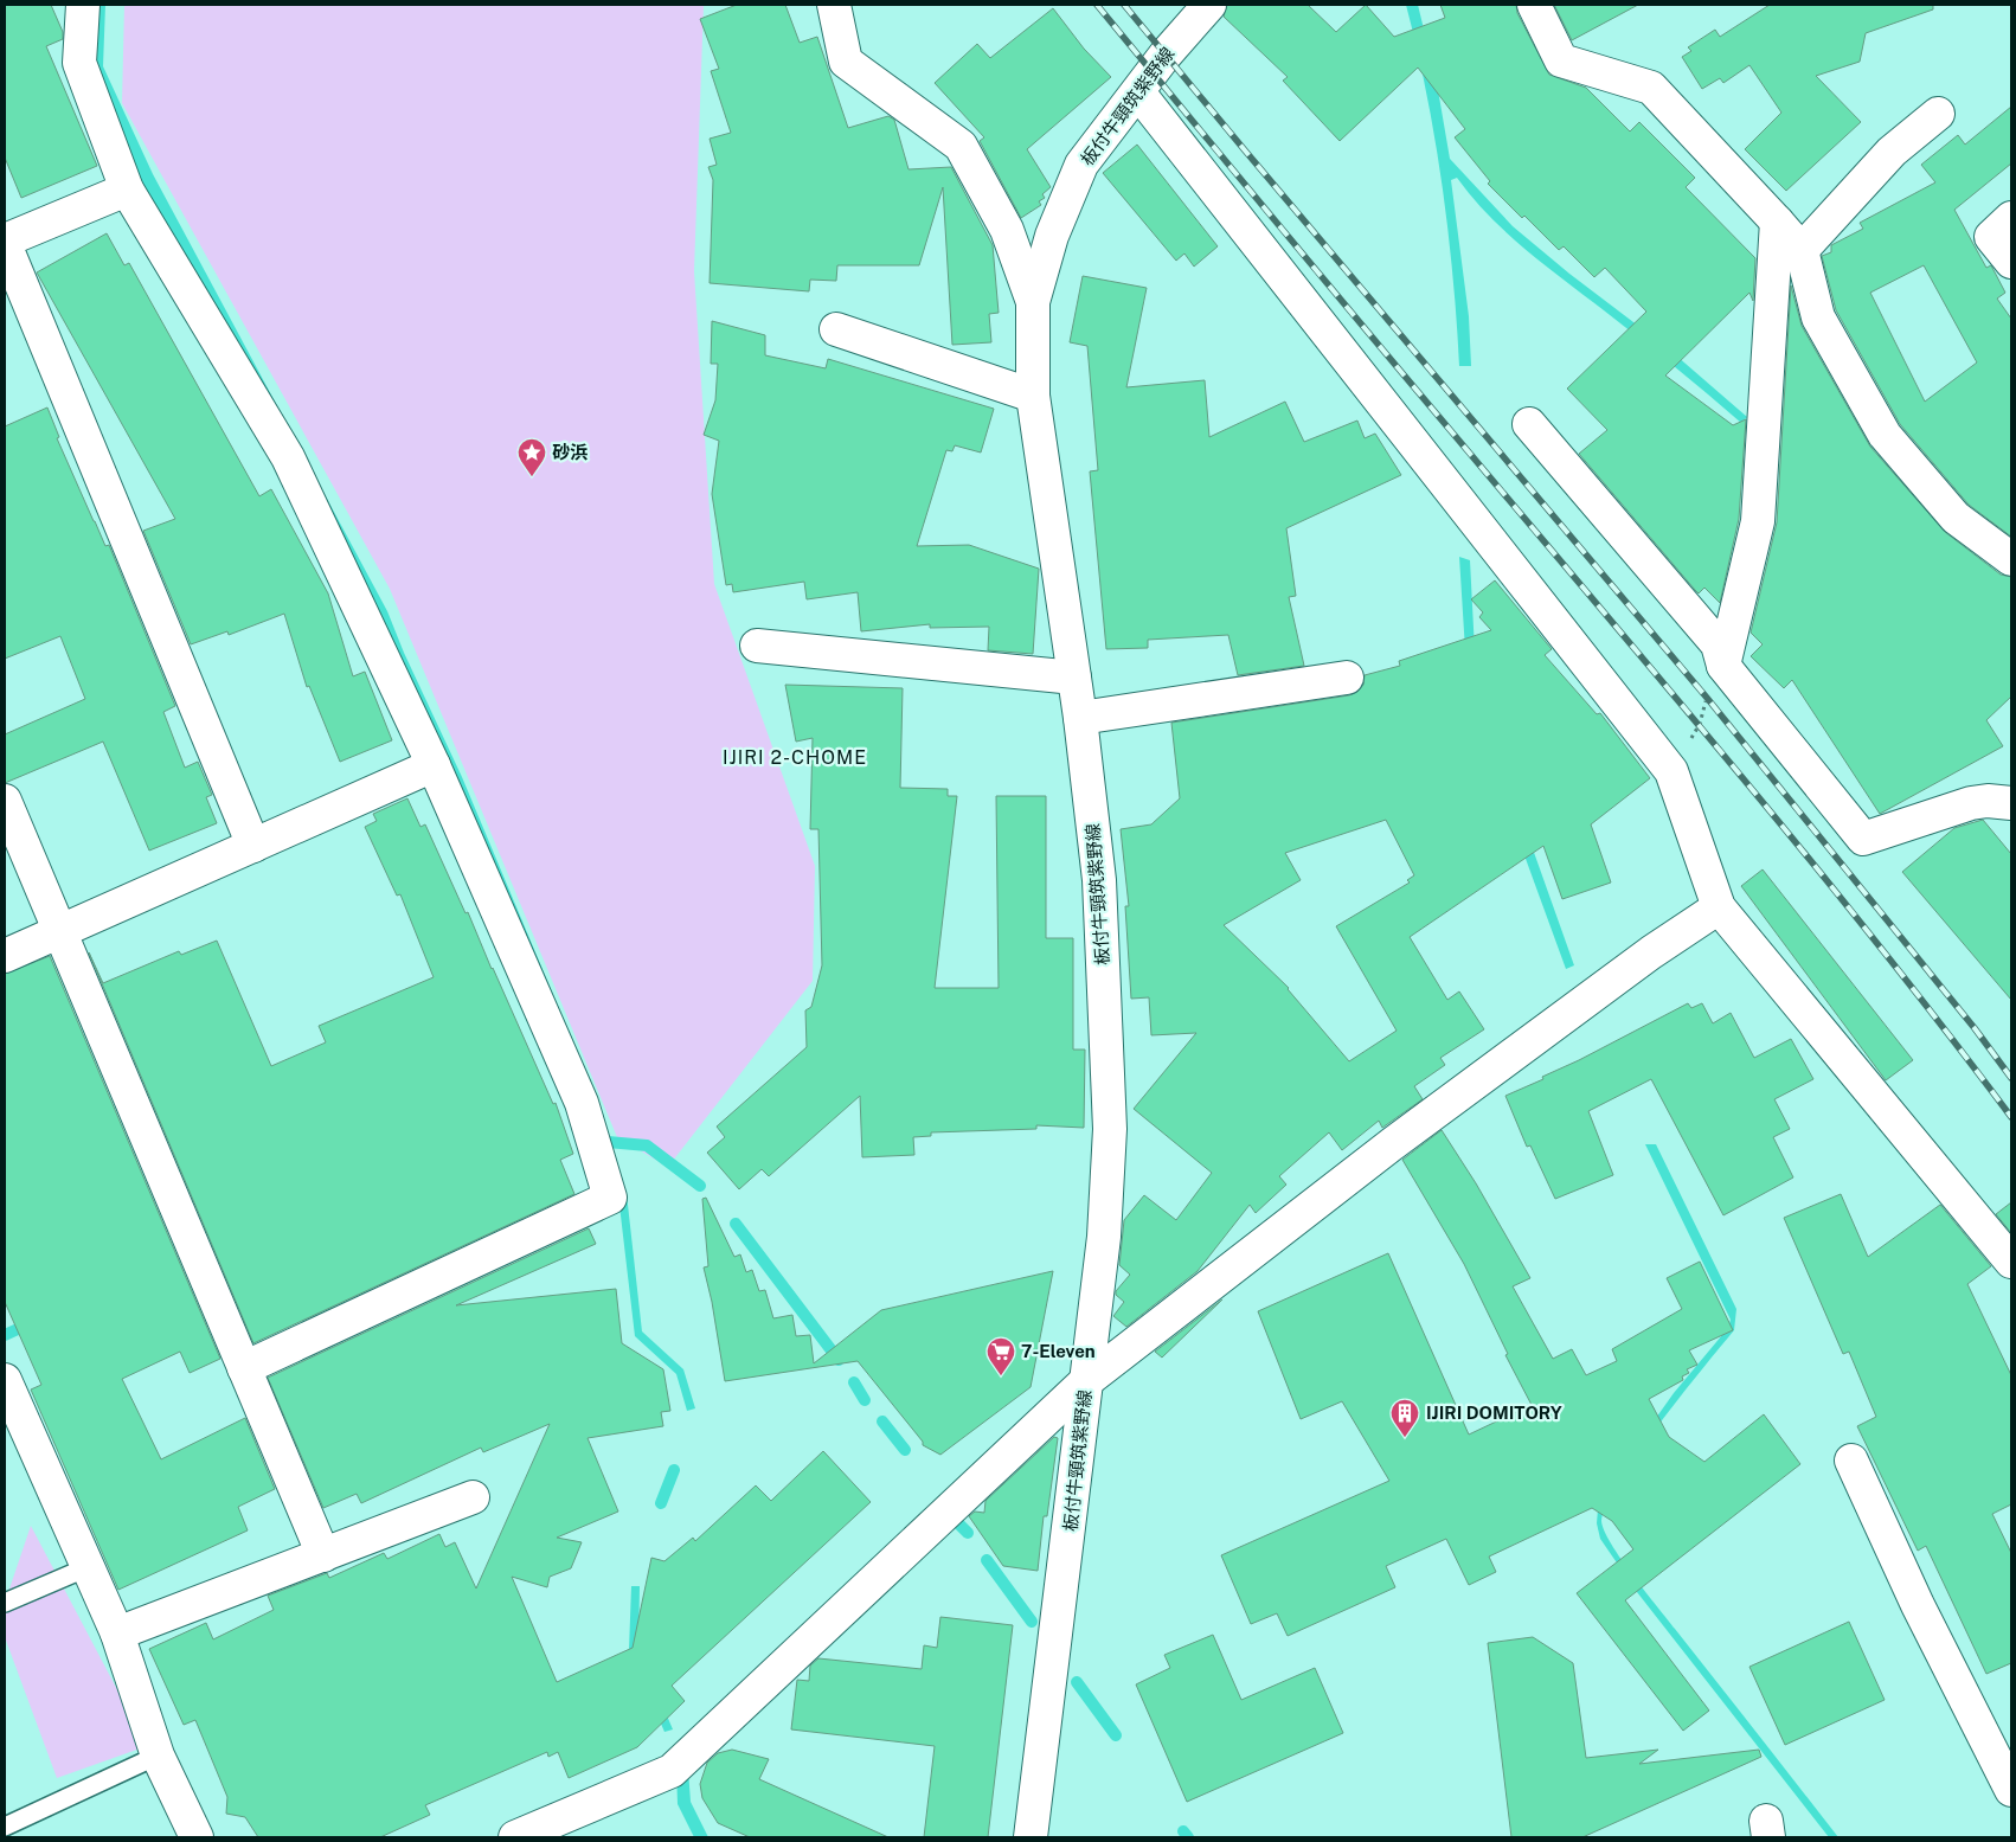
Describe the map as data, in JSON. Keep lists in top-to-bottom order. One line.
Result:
{"streets":{"street":["板付牛頸筑紫野線"]},"districts":["IJIRI 2-CHOME"],"places":{"place":["砂浜"],"supermarket":["7-Eleven"],"building":["IJIRI DOMITORY"]}}
